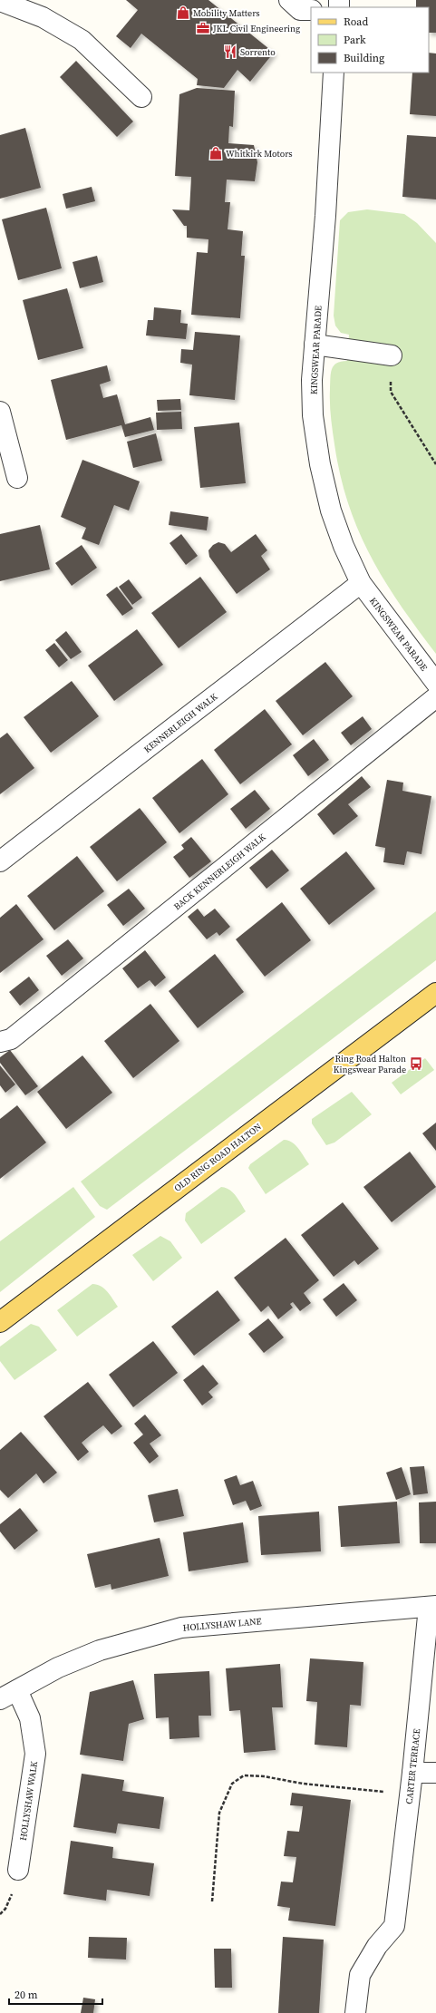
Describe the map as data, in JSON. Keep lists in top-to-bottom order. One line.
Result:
{"streets":{"main road":["OLD RING ROAD HALTON"],"street":["KINGSWEAR PARADE","KENNERLEIGH WALK","BACK KENNERLEIGH WALK","HOLLYSHAW LANE","CARTER TERRACE","HOLLYSHAW WALK"]},"crossings":[["KINGSWEAR PARADE","KENNERLEIGH WALK"],["HOLLYSHAW LANE","CARTER TERRACE"],["HOLLYSHAW LANE","HOLLYSHAW WALK"]],"places":{"shop":["Mobility Matters","Whitkirk Motors"],"office":["JKL Civil Engineering"],"restaurant":["Sorrento"],"bus stop":["Ring Road Halton Kingswear Parade"]},"legend":["Road","Park","Building"],"scale_bar":"20 m"}
